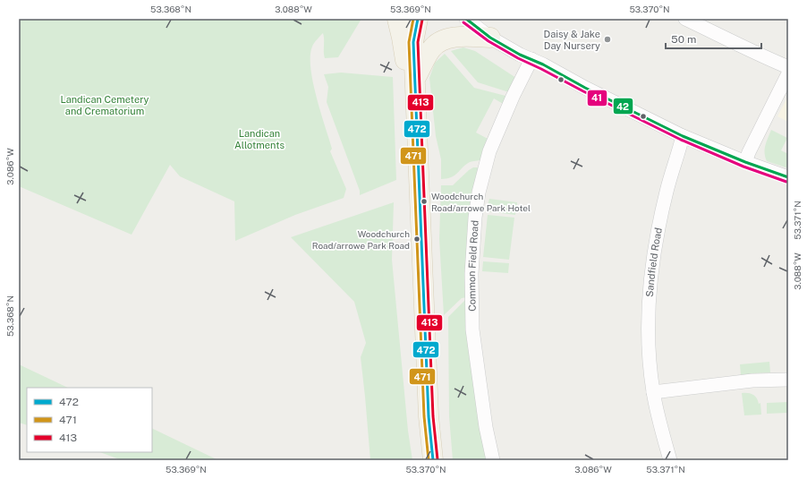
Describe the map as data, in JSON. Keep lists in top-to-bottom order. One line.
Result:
{"streets":{"street":["Sandfield Road","Common Field Road"]},"parks":["Landican Cemetery and Crematorium","Landican Allotments"],"places":["Daisy & Jake Day Nursery","Woodchurch Road/arrowe Park Hotel","Woodchurch Road/arrowe Park Road"],"lines":["transit line 472","transit line 471","transit line 42","transit line 413","transit line 41"],"legend":["472","471","413"],"scale_bar":"50 m","coordinates":["53.368°N","3.088°W","53.369°N","53.370°N","3.086°W","53.371°N"]}
